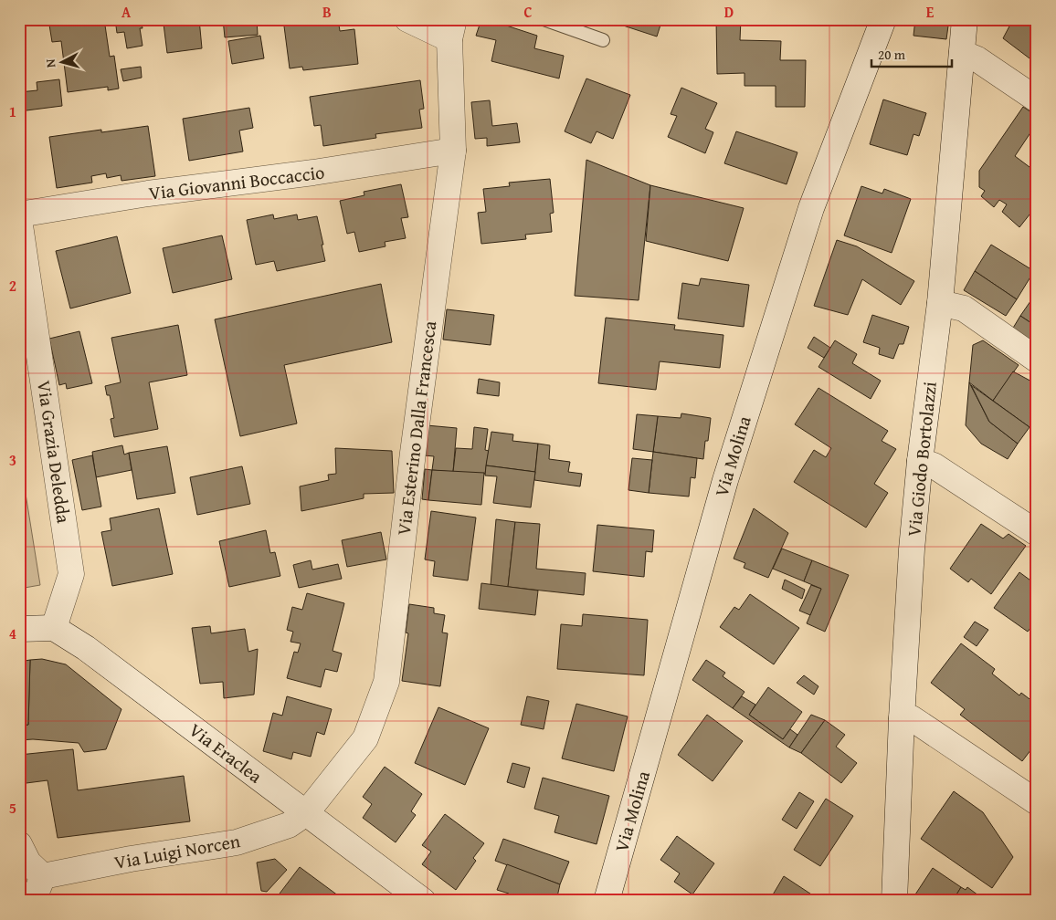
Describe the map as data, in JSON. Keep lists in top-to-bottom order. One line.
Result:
{"streets":{"street":["Via Giovanni Boccaccio","Via Esterino Dalla Francesca","Via Grazia Deledda","Via Molina","Via Giodo Bortolazzi","Via Eraclea","Via Luigi Norcen"]},"crossings":[["Via Giovanni Boccaccio","Via Esterino Dalla Francesca"],["Via Esterino Dalla Francesca","Via Eraclea"],["Via Esterino Dalla Francesca","Via Luigi Norcen"],["Via Grazia Deledda","Via Eraclea"],["Via Eraclea","Via Luigi Norcen"]],"scale_bar":"20 m","north":"left","grid":{"columns":["A","B","C","D","E"],"rows":["1","2","3","4","5"]}}
